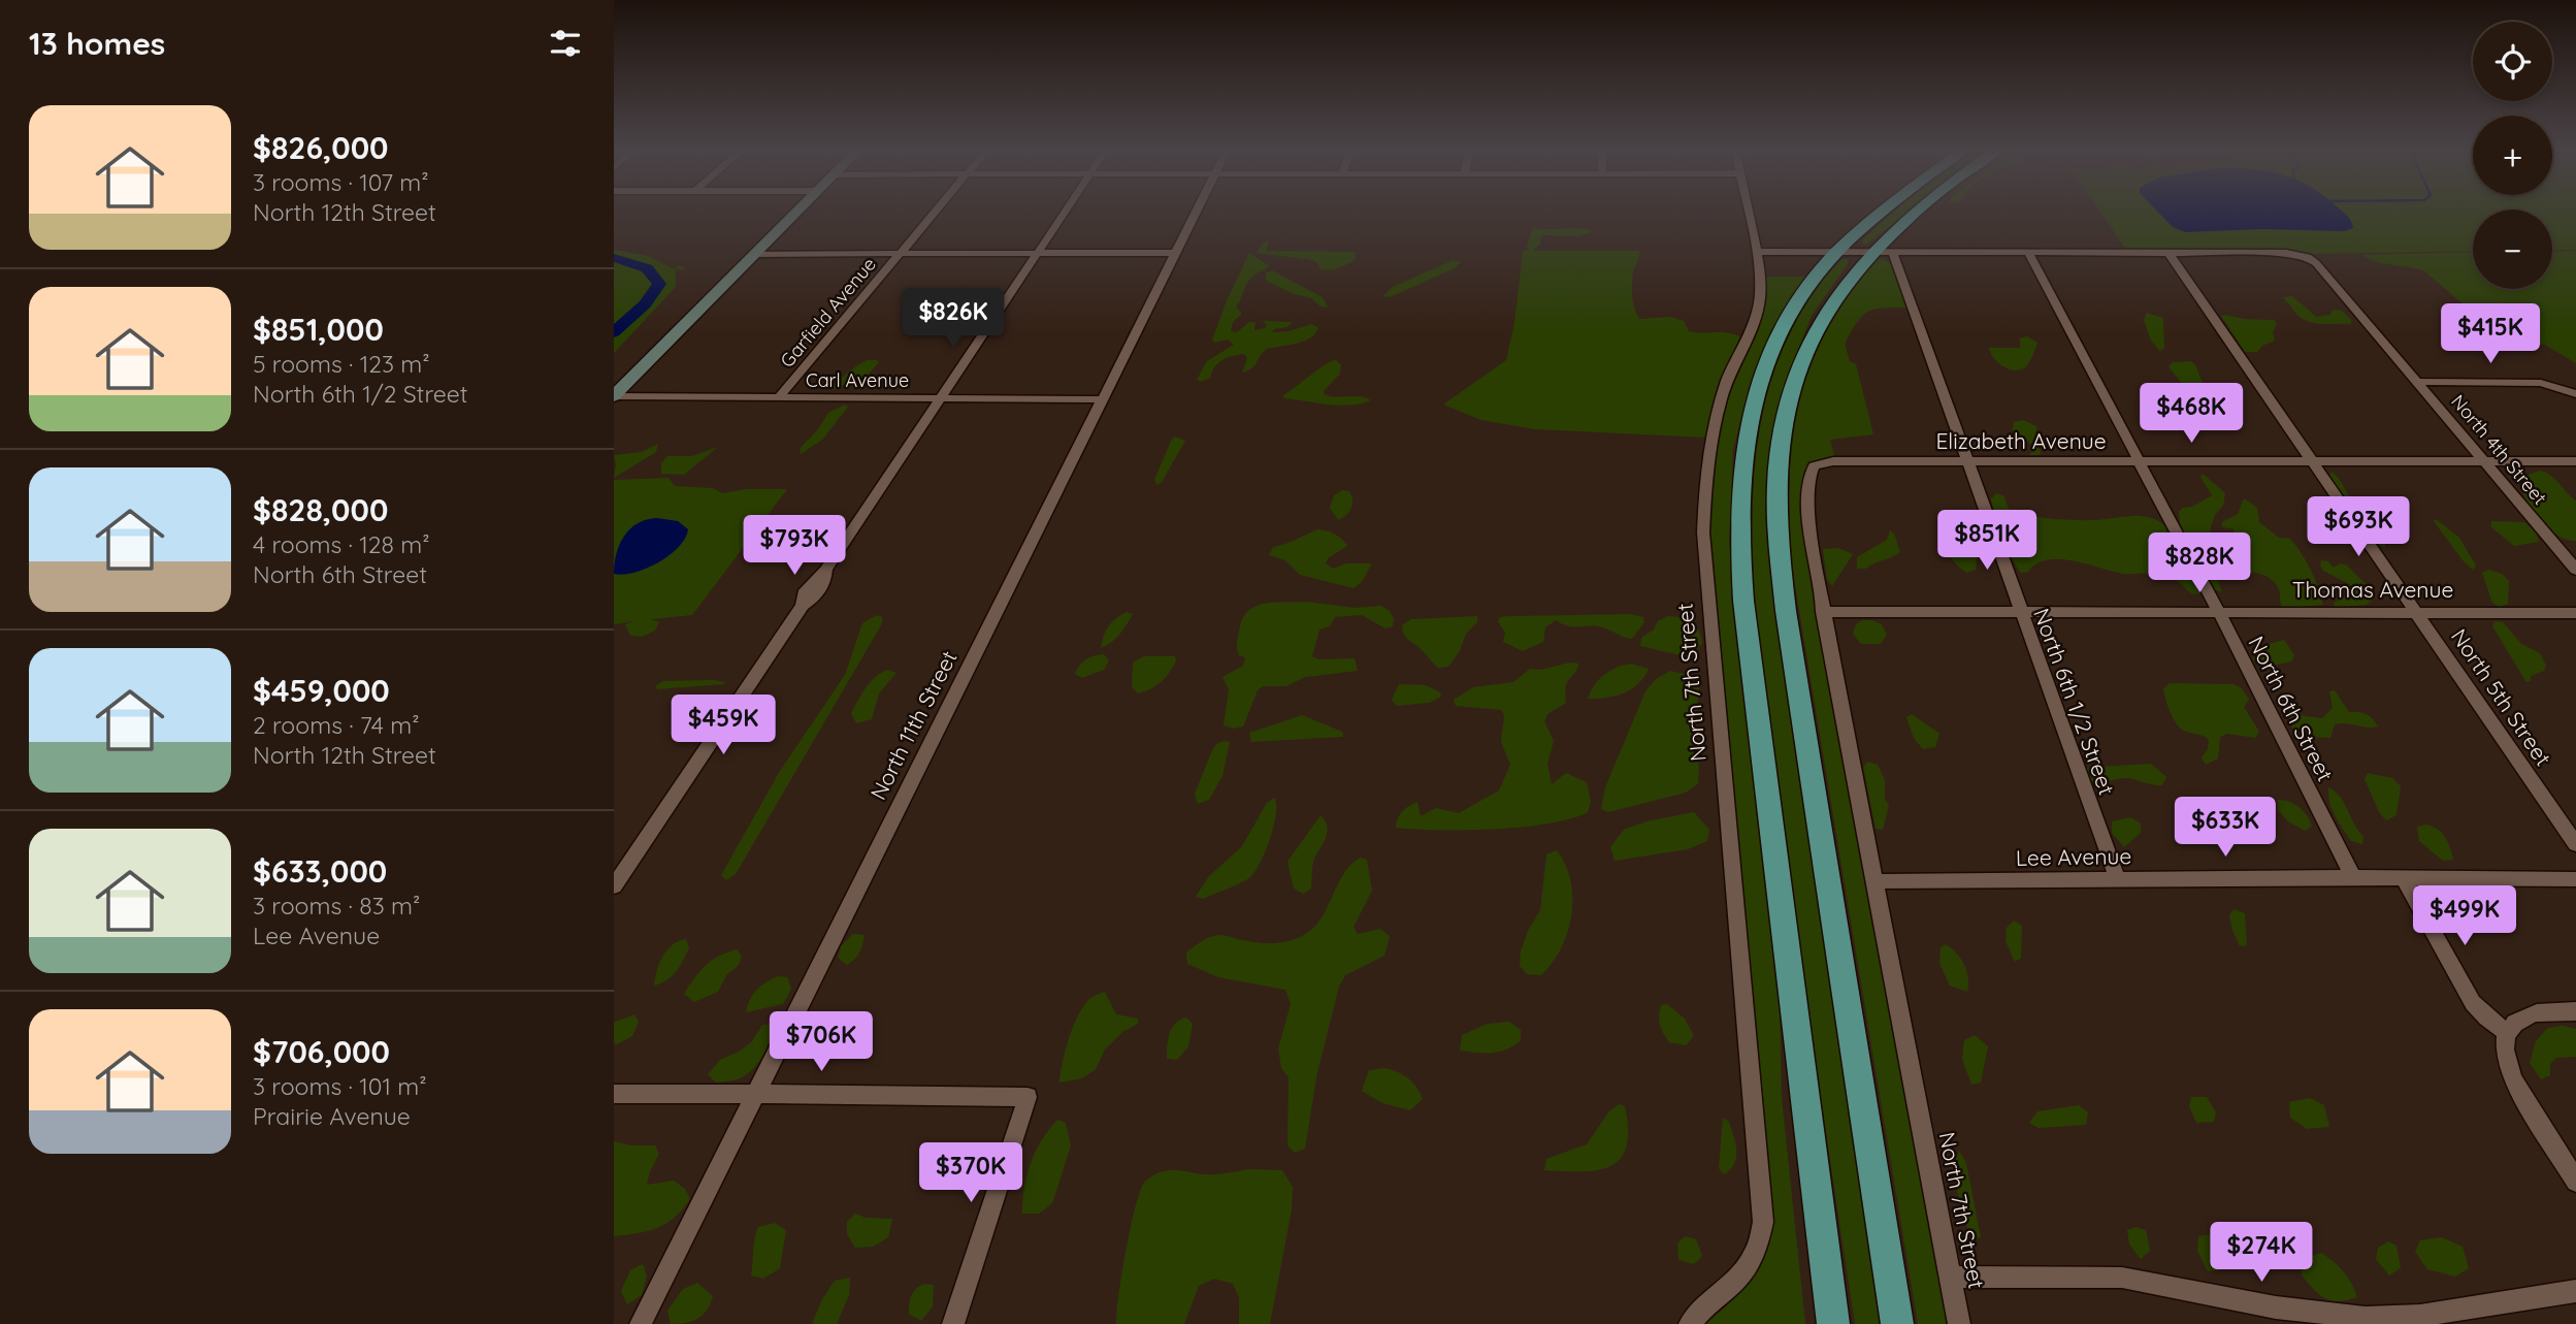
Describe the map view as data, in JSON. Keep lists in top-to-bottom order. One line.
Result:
{"streets":{"street":["Garfield Avenue","Carl Avenue","Elizabeth Avenue","North 4th Street","Thomas Avenue","North 7th Street","North 5th Street","North 6th 1/2 Street","North 6th Street","North 11th Street","Lee Avenue"]},"crossings":[["Garfield Avenue","Carl Avenue"],["Carl Avenue","North 11th Street"],["Elizabeth Avenue","North 4th Street"],["Elizabeth Avenue","North 7th Street"],["Elizabeth Avenue","North 5th Street"],["Elizabeth Avenue","North 6th 1/2 Street"],["Elizabeth Avenue","North 6th Street"],["North 4th Street","North 5th Street"],["Thomas Avenue","North 7th Street"],["Thomas Avenue","North 5th Street"],["Thomas Avenue","North 6th 1/2 Street"],["Thomas Avenue","North 6th Street"],["North 7th Street","Lee Avenue"],["North 6th 1/2 Street","Lee Avenue"],["North 6th Street","Lee Avenue"]],"page":{"heading":"13 homes","map_buttons":["+","−"],"list":[{"name":"$826,000","note":"3 rooms · 107 m² · North 12th Street"},{"name":"$851,000","note":"5 rooms · 123 m² · North 6th 1/2 Street"},{"name":"$828,000","note":"4 rooms · 128 m² · North 6th Street"},{"name":"$459,000","note":"2 rooms · 74 m² · North 12th Street"},{"name":"$633,000","note":"3 rooms · 83 m² · Lee Avenue"},{"name":"$706,000","note":"3 rooms · 101 m² · Prairie Avenue"}],"price":["$826K","$415K","$468K","$693K","$851K","$793K","$828K","$459K","$633K","$499K","$706K","$370K","$274K"]}}
